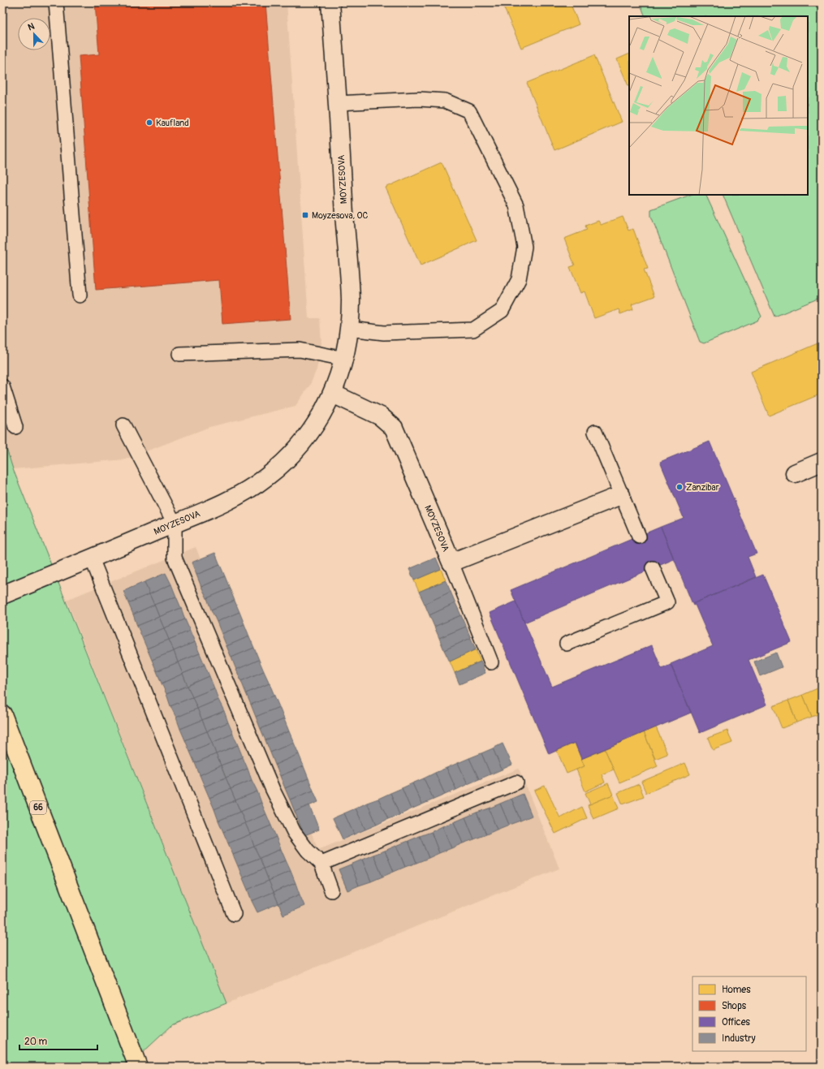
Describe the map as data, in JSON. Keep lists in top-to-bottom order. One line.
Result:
{"streets":{"main road":["66"],"street":["MOYZESOVA"]},"places":{"other":["Kaufland","Zanzibar"],"transit":["Moyzesova, OC"]},"legend":["Homes","Shops","Offices","Industry"],"scale_bar":"20 m","north":"top"}
